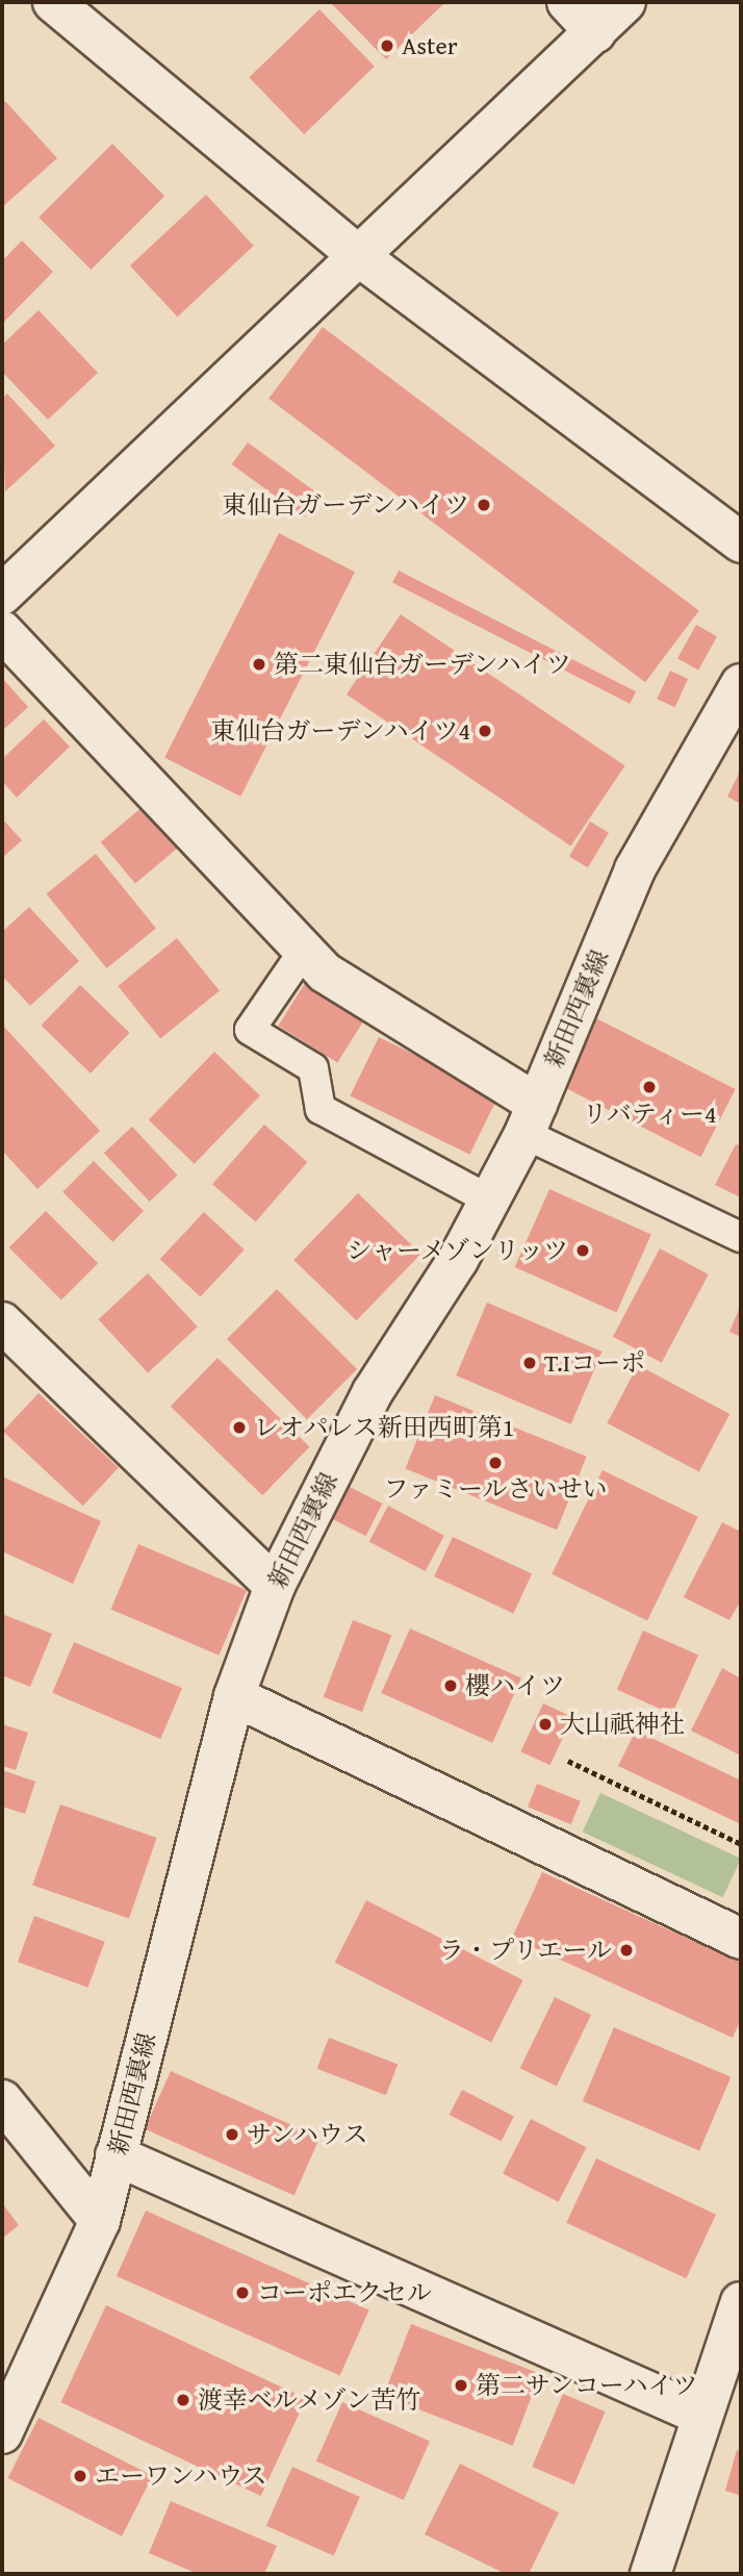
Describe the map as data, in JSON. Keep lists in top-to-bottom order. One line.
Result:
{"streets":{"street":["新田西裏線"]},"places":["Aster","東仙台ガーデンハイツ","第二東仙台ガーデンハイツ","東仙台ガーデンハイツ4","リバティー4","シャーメゾンリッツ","T.Iコーポ","レオパレス新田西町第1","ファミールさいせい","櫻ハイツ","大山祗神社","ラ・プリエール","サンハウス","コーポエクセル","第二サンコーハイツ","渡幸ベルメゾン苦竹","エーワンハウス"]}
